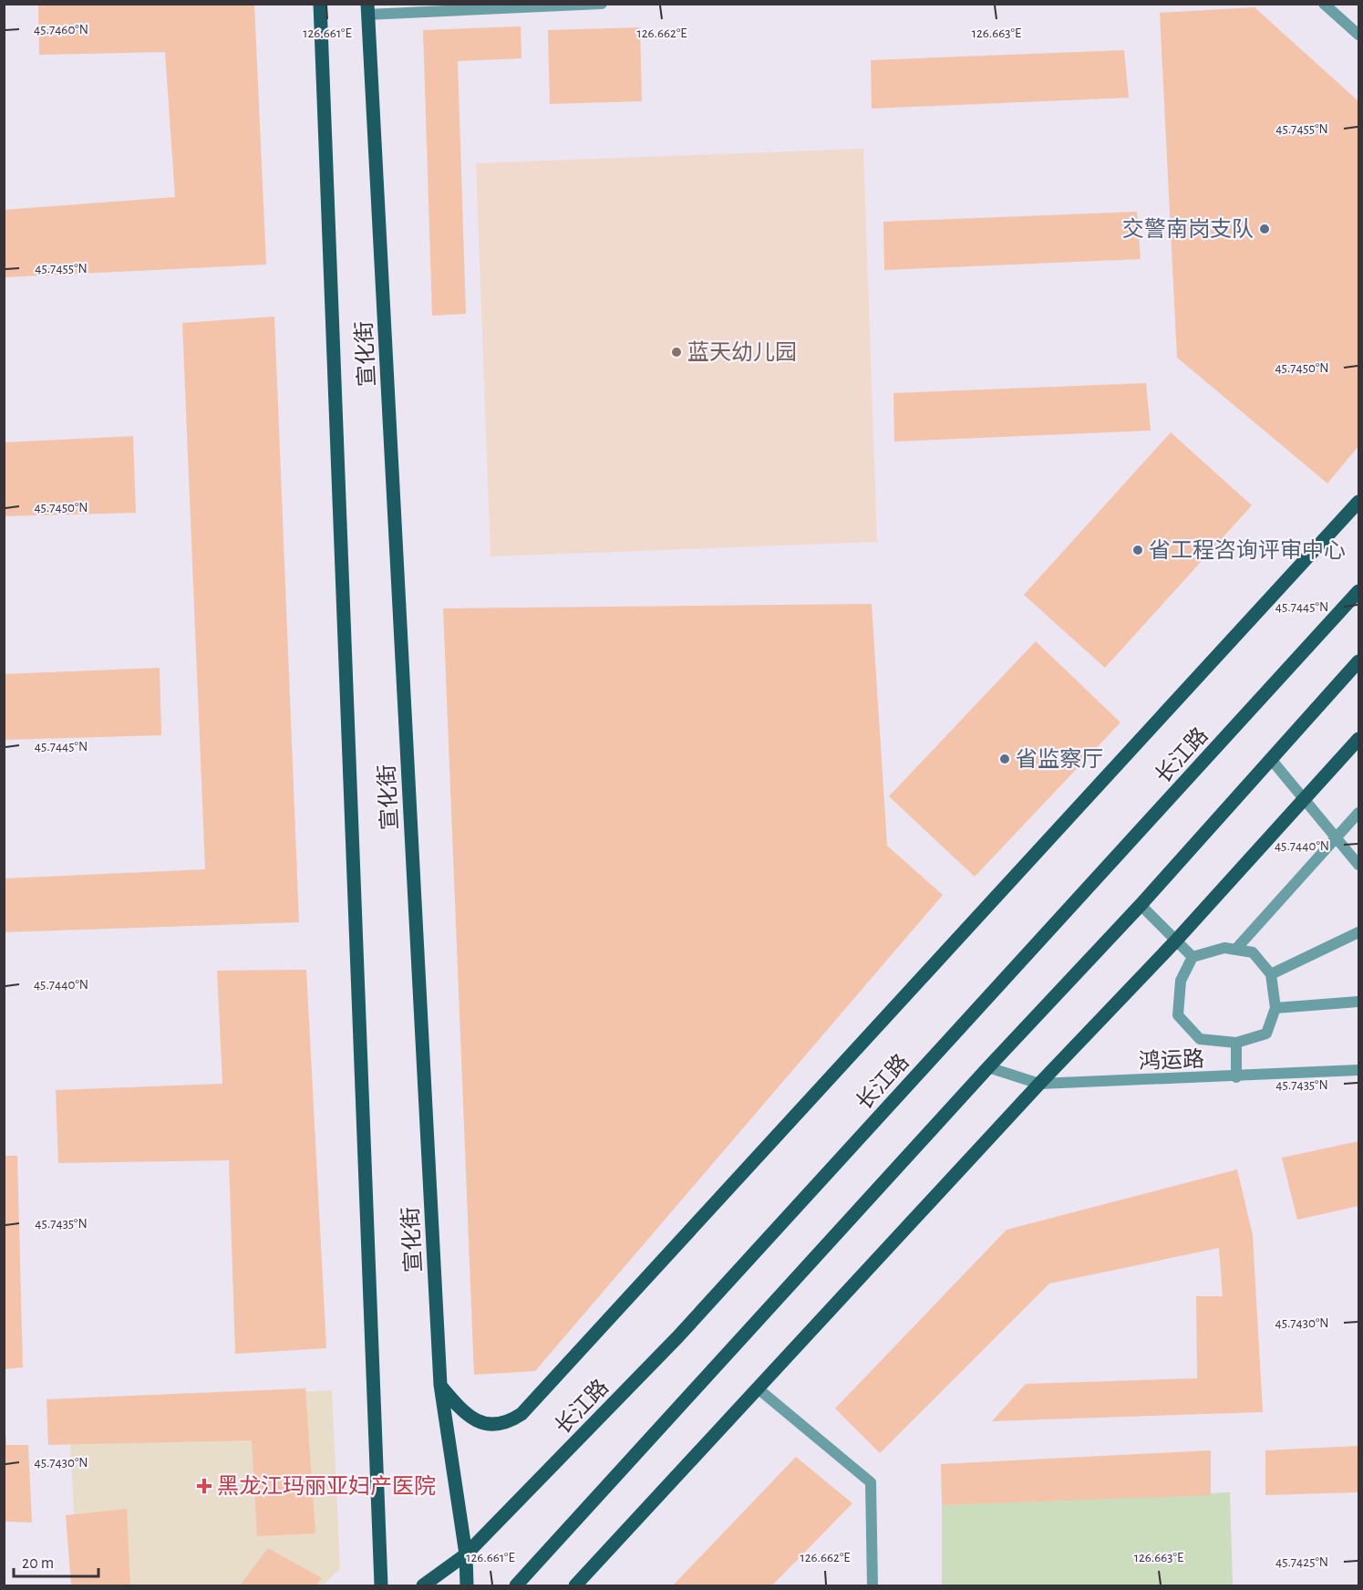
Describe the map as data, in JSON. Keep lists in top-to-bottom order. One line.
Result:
{"streets":{"main road":["宣化街","长江路"],"street":["鸿运路"]},"crossings":[["宣化街","长江路"]],"places":{"other":["交警南岗支队","蓝天幼儿园","省工程咨询评审中心","省监察厅"],"health":["黑龙江玛丽亚妇产医院"]},"scale_bar":"20 m","coordinates":["45.7460°N","126.661°E","126.662°E","126.663°E","45.7455°N","45.7450°N","45.7445°N","45.7440°N","45.7435°N","45.7430°N","45.7425°N"]}
